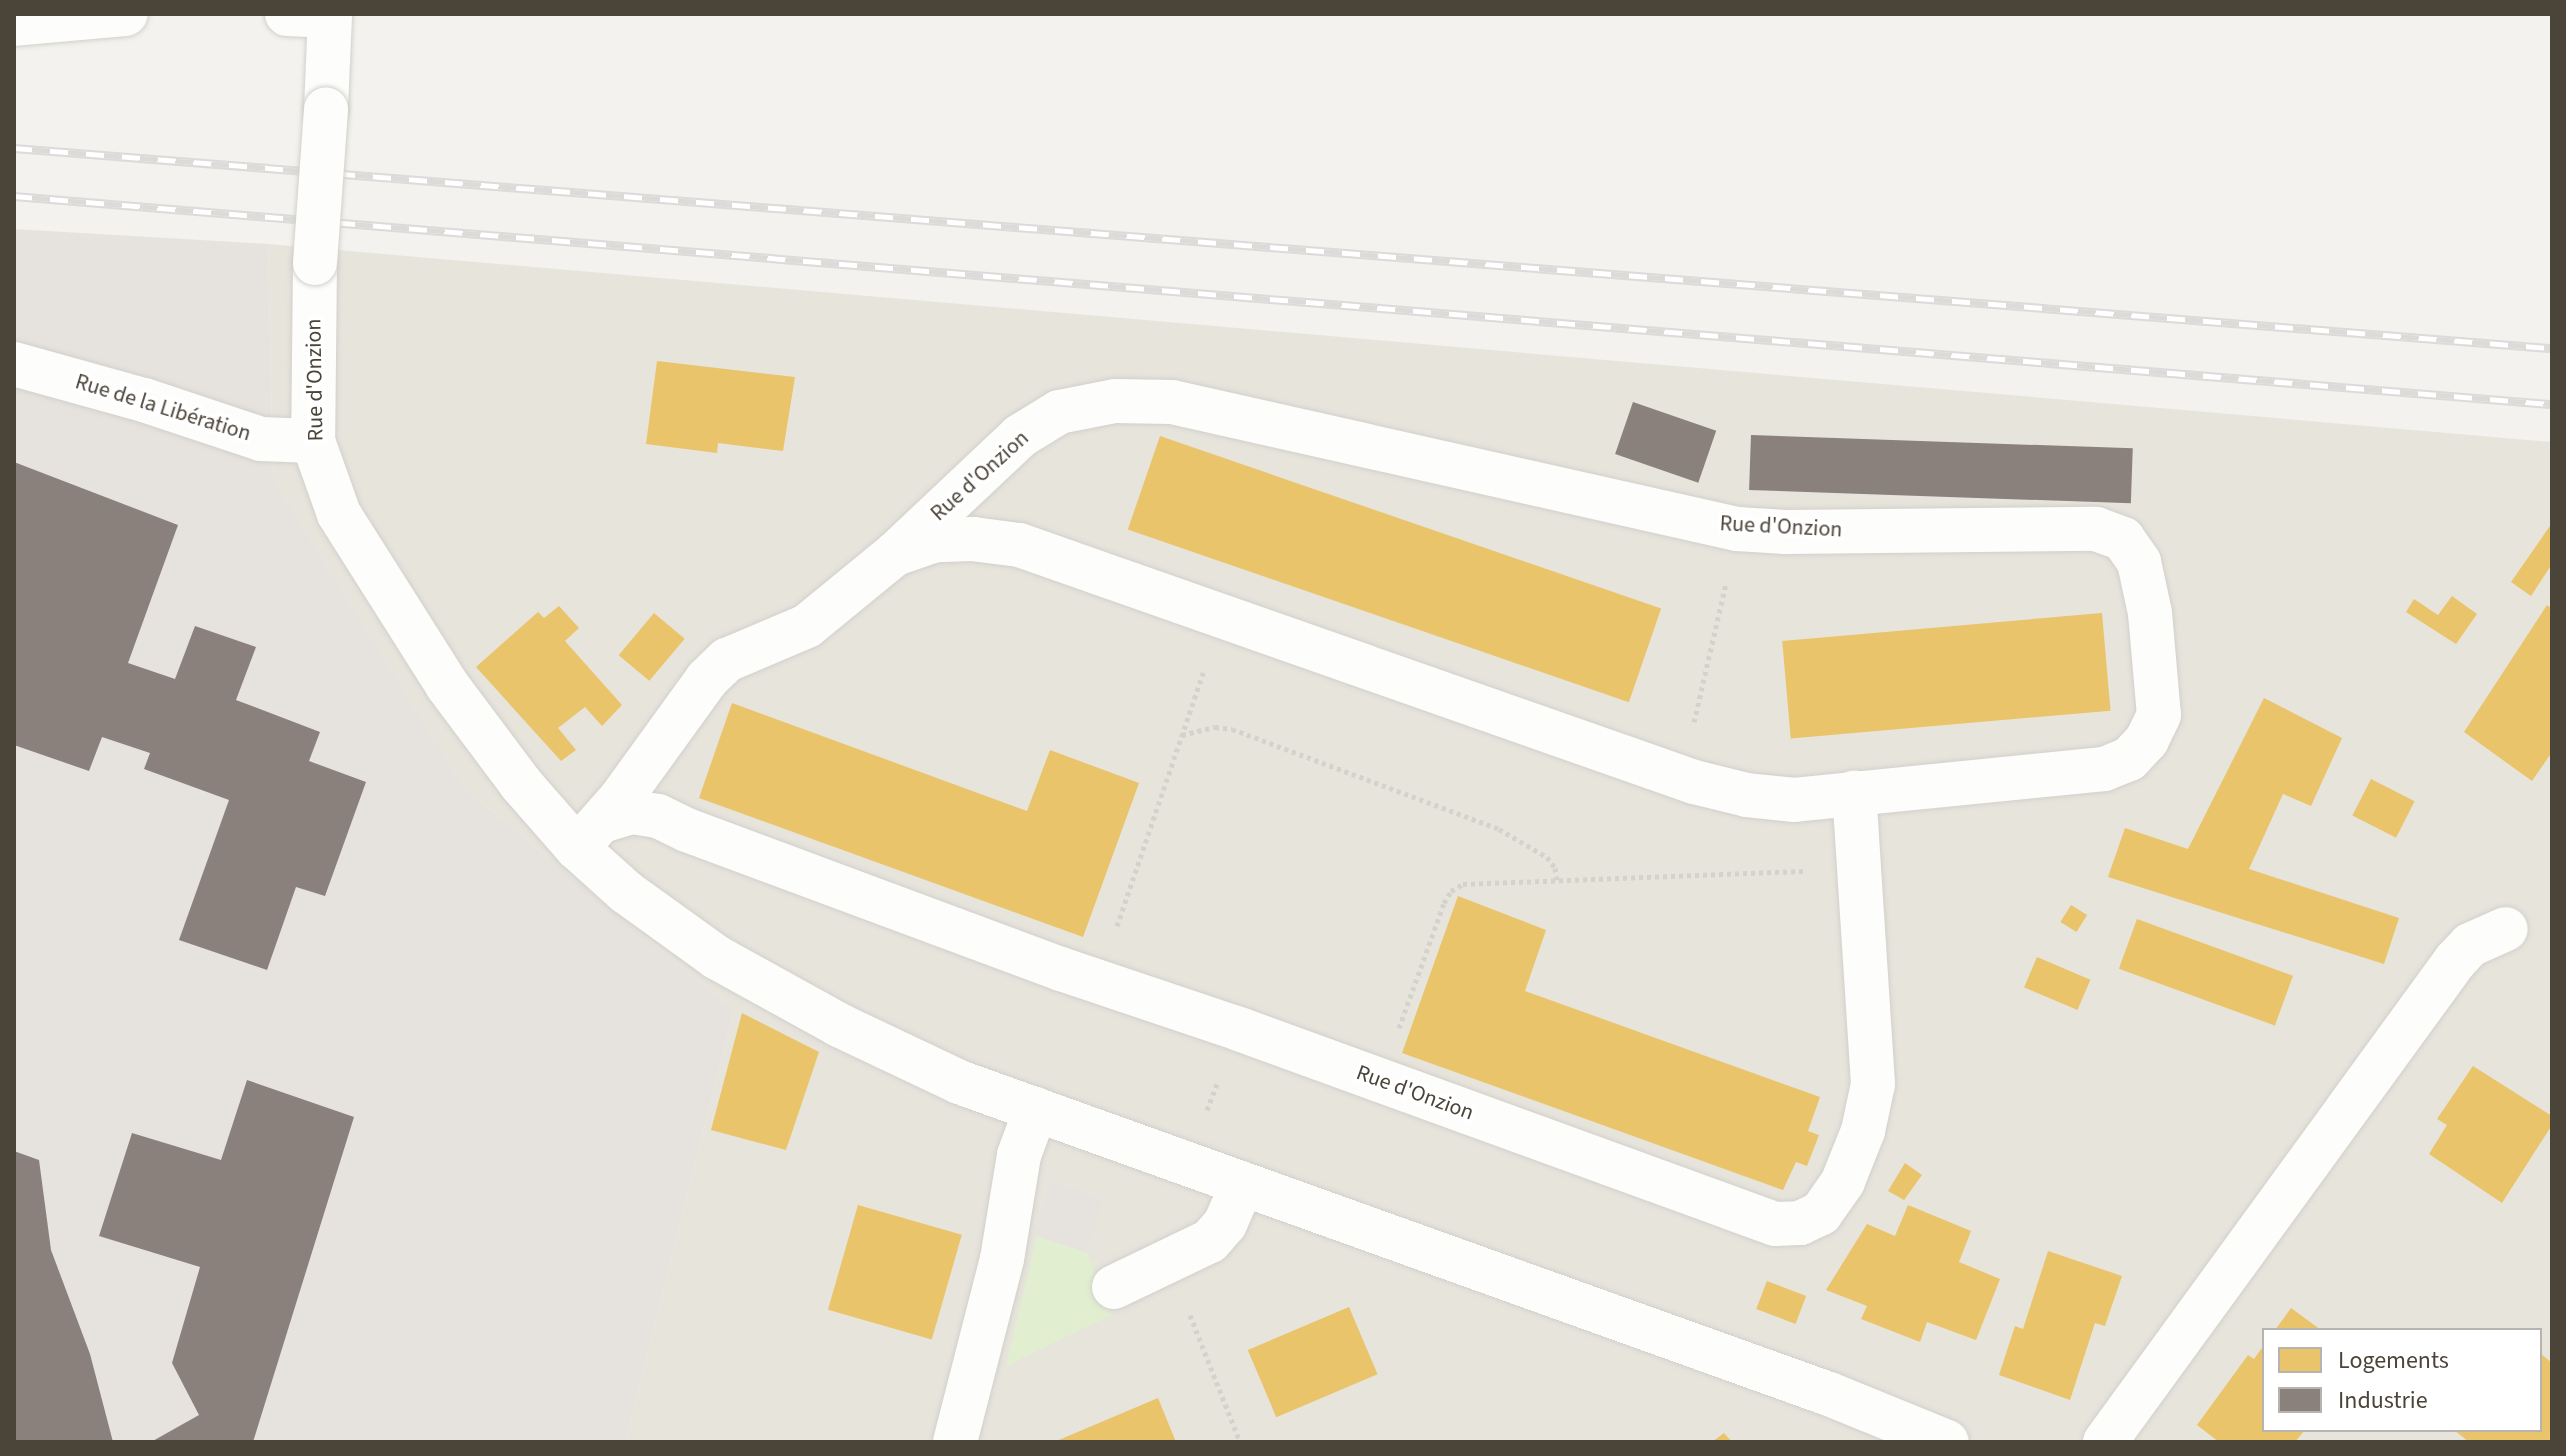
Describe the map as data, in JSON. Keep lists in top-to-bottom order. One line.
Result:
{"streets":{"street":["Rue d'Onzion","Rue de la Libération"]},"crossings":[["Rue d'Onzion","Rue de la Libération"]],"legend":["Logements","Industrie"]}
